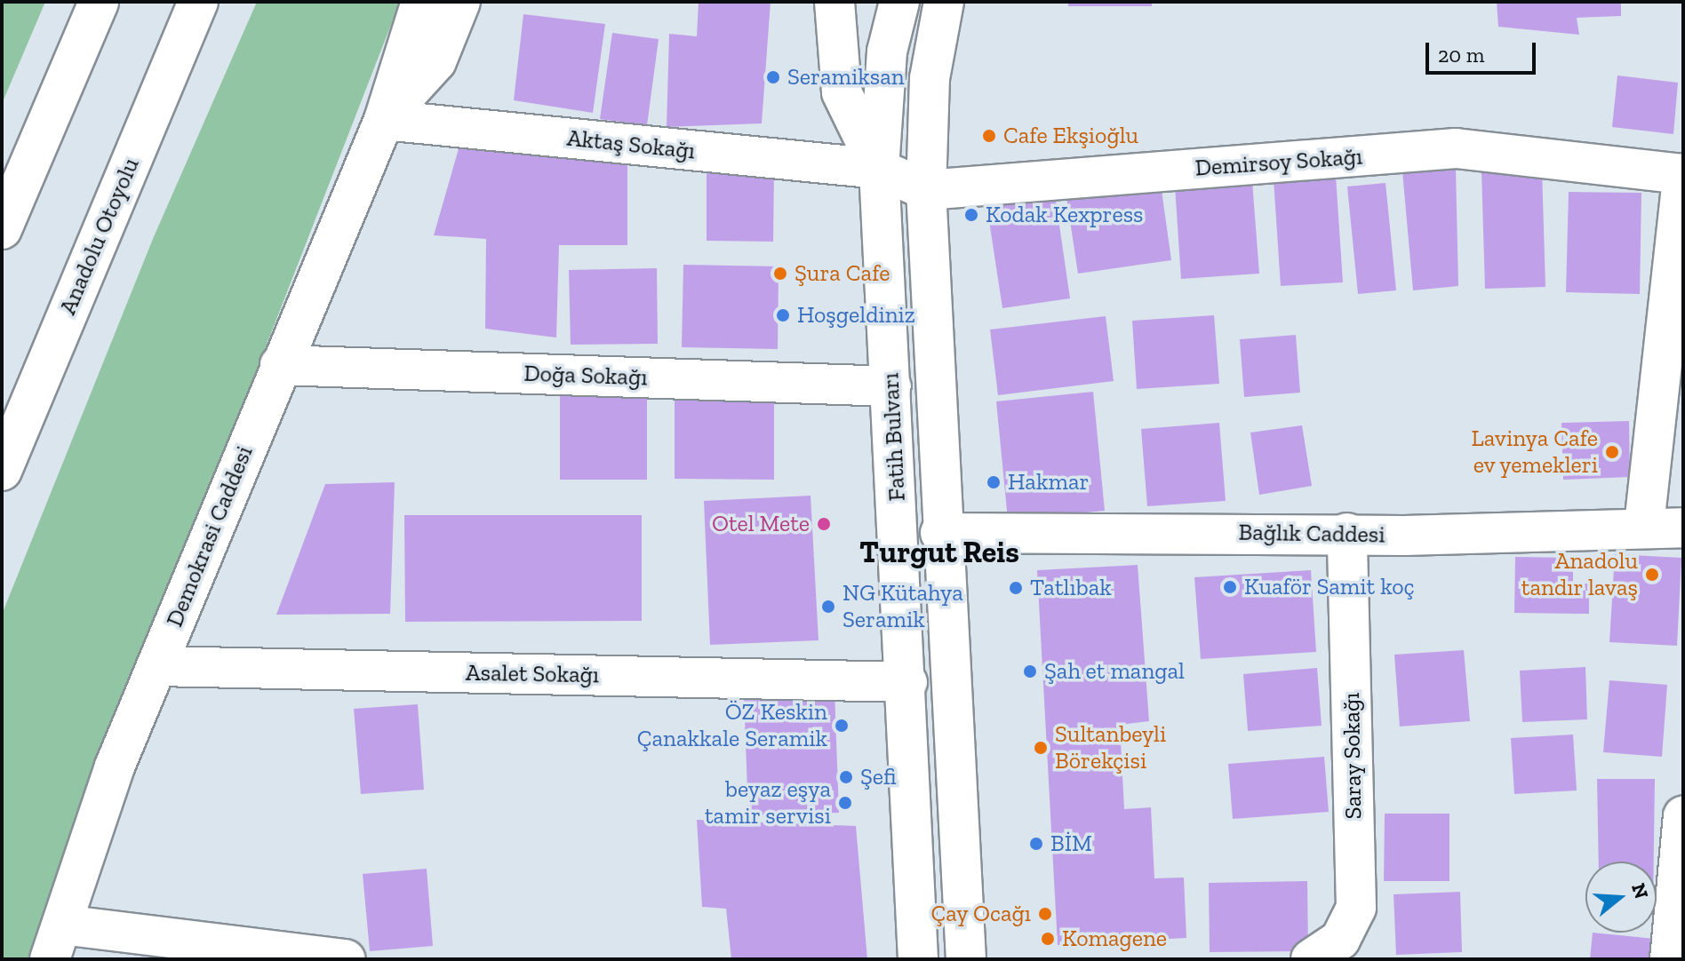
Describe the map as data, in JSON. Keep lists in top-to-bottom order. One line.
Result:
{"streets":{"main road":["Aktaş Sokağı","Demirsoy Sokağı","Anadolu Otoyolu","Doğa Sokağı","Fatih Bulvarı","Bağlık Caddesi","Demokrasi Caddesi","Asalet Sokağı","Saray Sokağı"]},"crossings":[["Aktaş Sokağı","Demirsoy Sokağı"],["Aktaş Sokağı","Fatih Bulvarı"],["Aktaş Sokağı","Demokrasi Caddesi"],["Demirsoy Sokağı","Fatih Bulvarı"],["Doğa Sokağı","Fatih Bulvarı"],["Doğa Sokağı","Demokrasi Caddesi"],["Fatih Bulvarı","Bağlık Caddesi"],["Fatih Bulvarı","Asalet Sokağı"],["Bağlık Caddesi","Saray Sokağı"],["Demokrasi Caddesi","Asalet Sokağı"]],"districts":["Turgut Reis"],"places":["Seramiksan","Cafe Ekşioğlu","Kodak Kexpress","Şura Cafe","Hoşgeldiniz","Lavinya Cafe ev yemekleri","Hakmar","Otel Mete","Anadolu tandır lavaş","Kuaför Samit koç","Tatlıbak","NG Kütahya Seramik","Şah et mangal","ÖZ Keskin Çanakkale Seramik","Sultanbeyli Börekçisi","Şefi","beyaz eşya tamir servisi","BİM","Çay Ocağı","Komagene"],"scale_bar":"20 m","north":"right"}
